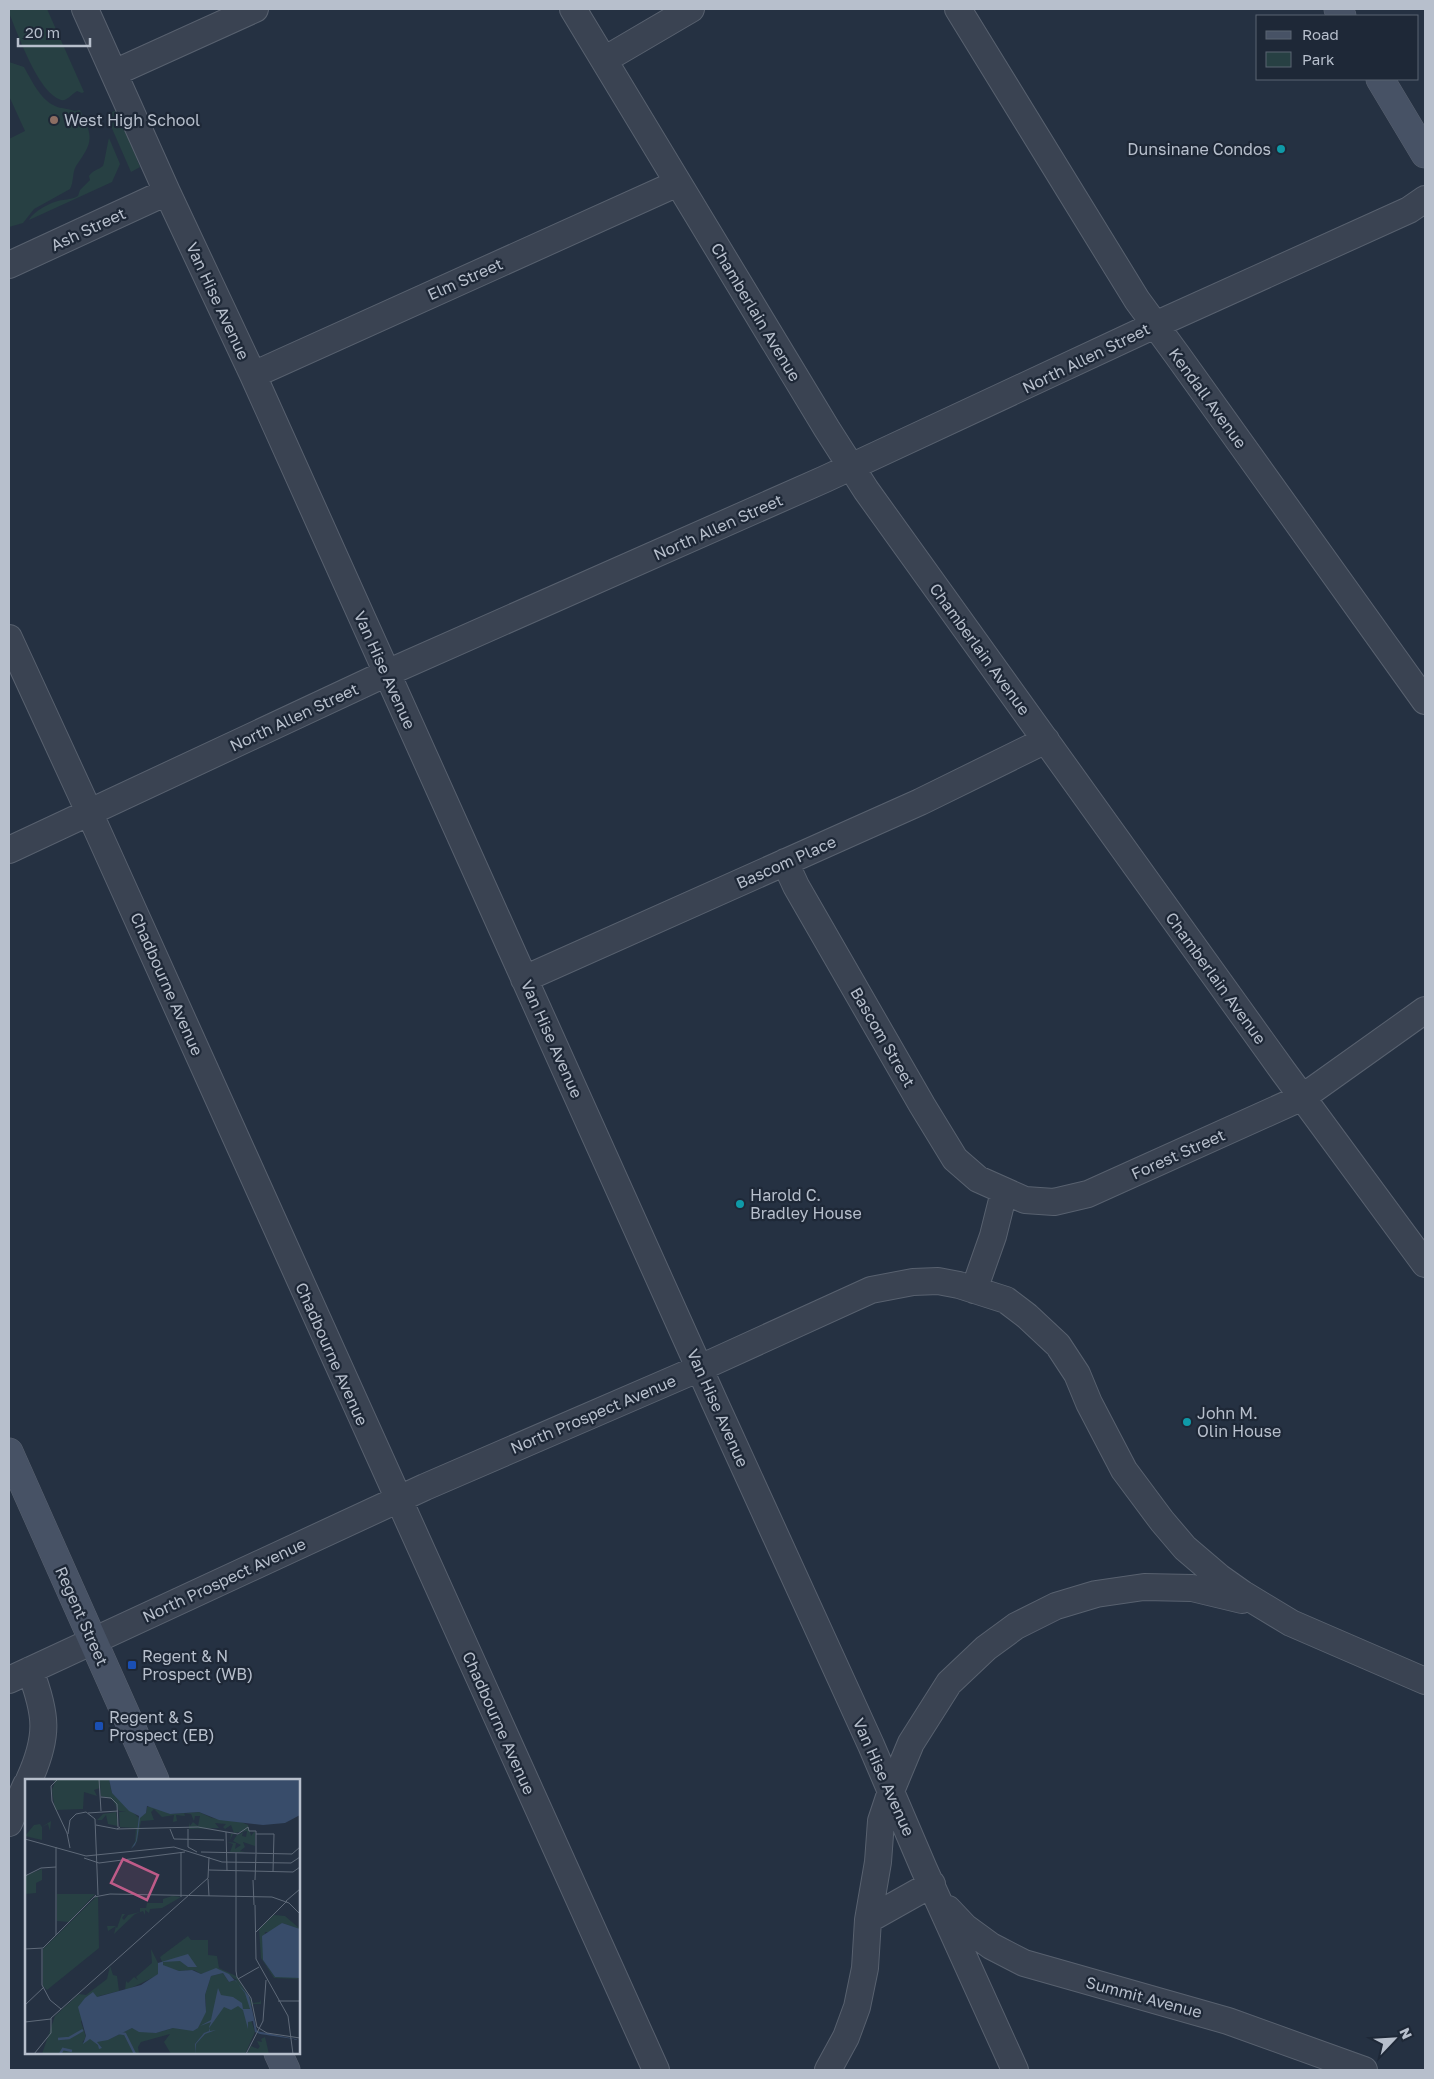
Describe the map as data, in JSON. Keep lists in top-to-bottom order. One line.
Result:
{"streets":{"main road":["Regent Street"],"street":["Ash Street","Elm Street","Van Hise Avenue","Chamberlain Avenue","North Allen Street","Kendall Avenue","Bascom Place","Chadbourne Avenue","Bascom Street","Forest Street","North Prospect Avenue","Summit Avenue"]},"crossings":[["Ash Street","Van Hise Avenue"],["Elm Street","Van Hise Avenue"],["Elm Street","Chamberlain Avenue"],["Van Hise Avenue","North Allen Street"],["Van Hise Avenue","Bascom Place"],["Van Hise Avenue","North Prospect Avenue"],["Van Hise Avenue","Summit Avenue"],["Chamberlain Avenue","North Allen Street"],["Chamberlain Avenue","Bascom Place"],["Chamberlain Avenue","Forest Street"],["North Allen Street","Kendall Avenue"],["North Allen Street","Chadbourne Avenue"],["Bascom Place","Bascom Street"],["Chadbourne Avenue","North Prospect Avenue"],["Bascom Street","Forest Street"],["North Prospect Avenue","Regent Street"]],"places":{"other":["West High School","Dunsinane Condos","Harold C. Bradley House","John M. Olin House"],"transit":["Regent & N Prospect (WB)","Regent & S Prospect (EB)"]},"legend":["Road","Park"],"scale_bar":"20 m","north":"top right"}
